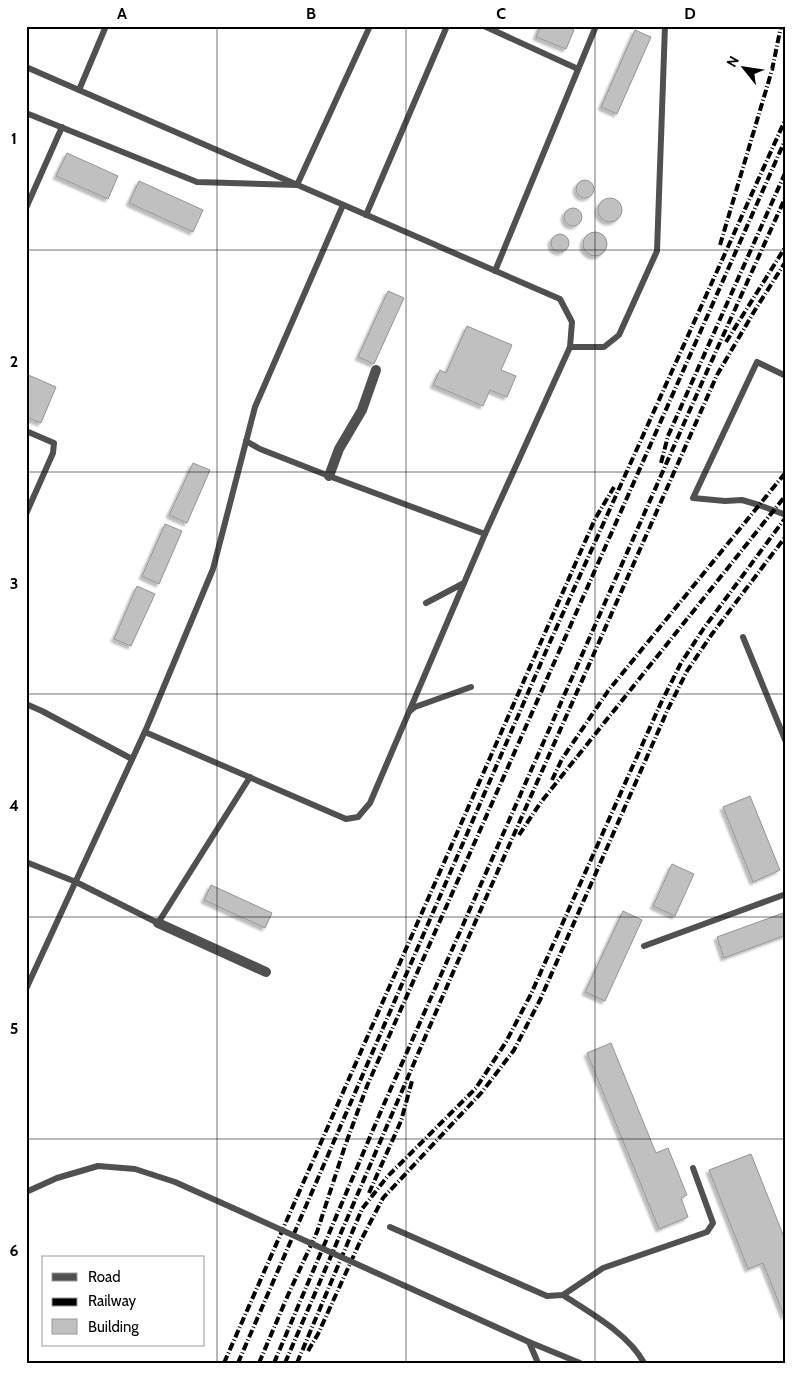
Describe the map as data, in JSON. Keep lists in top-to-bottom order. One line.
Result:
{"legend":["Road","Railway","Building"],"north":"top left","grid":{"columns":["A","B","C","D"],"rows":["1","2","3","4","5","6"]}}
